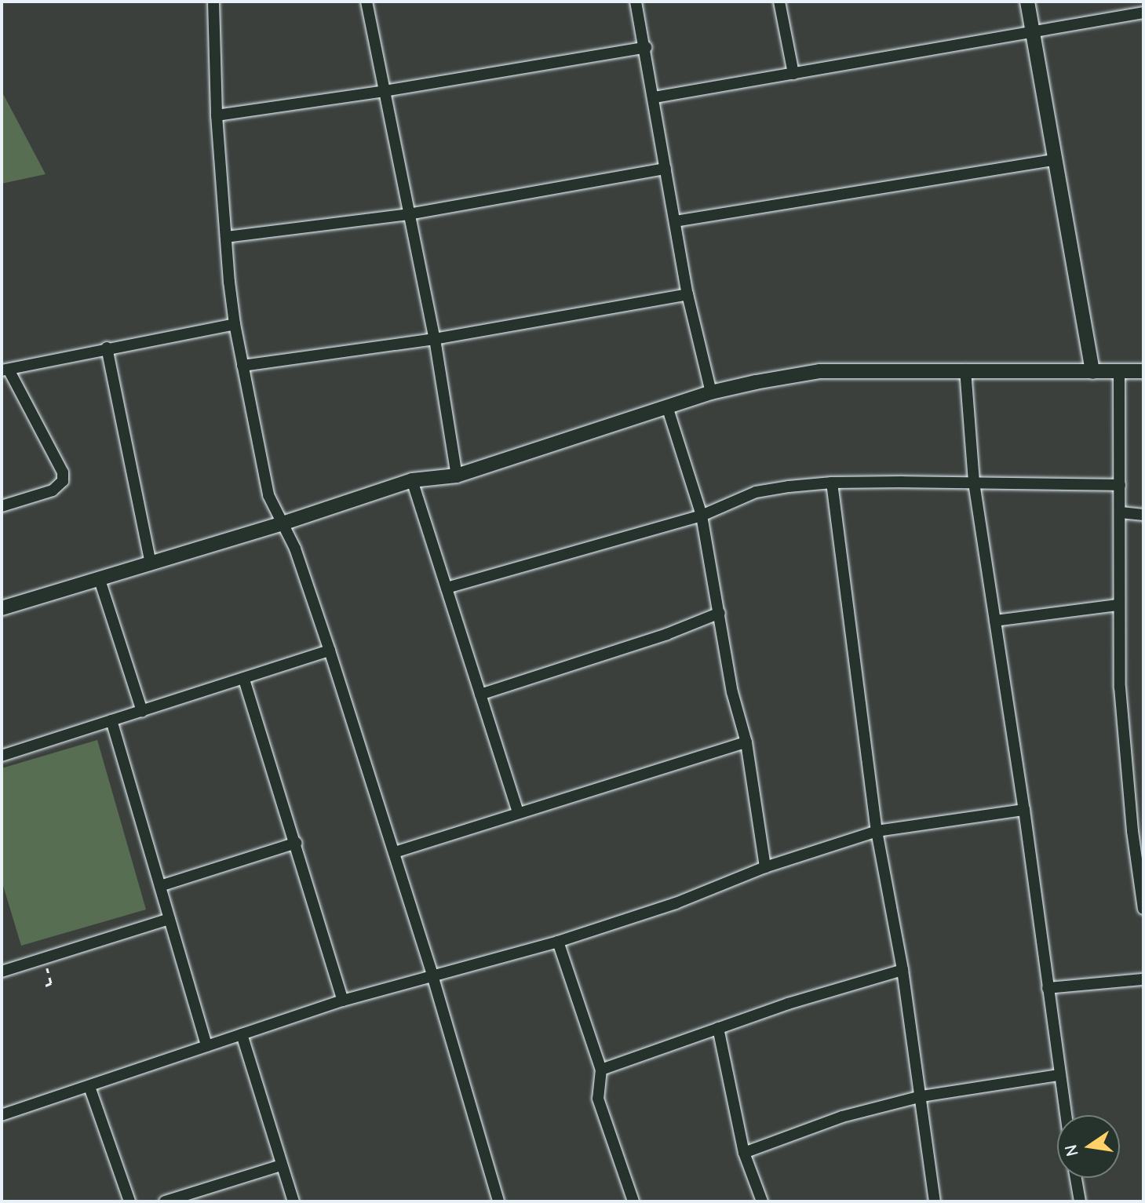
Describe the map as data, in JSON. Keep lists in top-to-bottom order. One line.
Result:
{"north":"left"}
